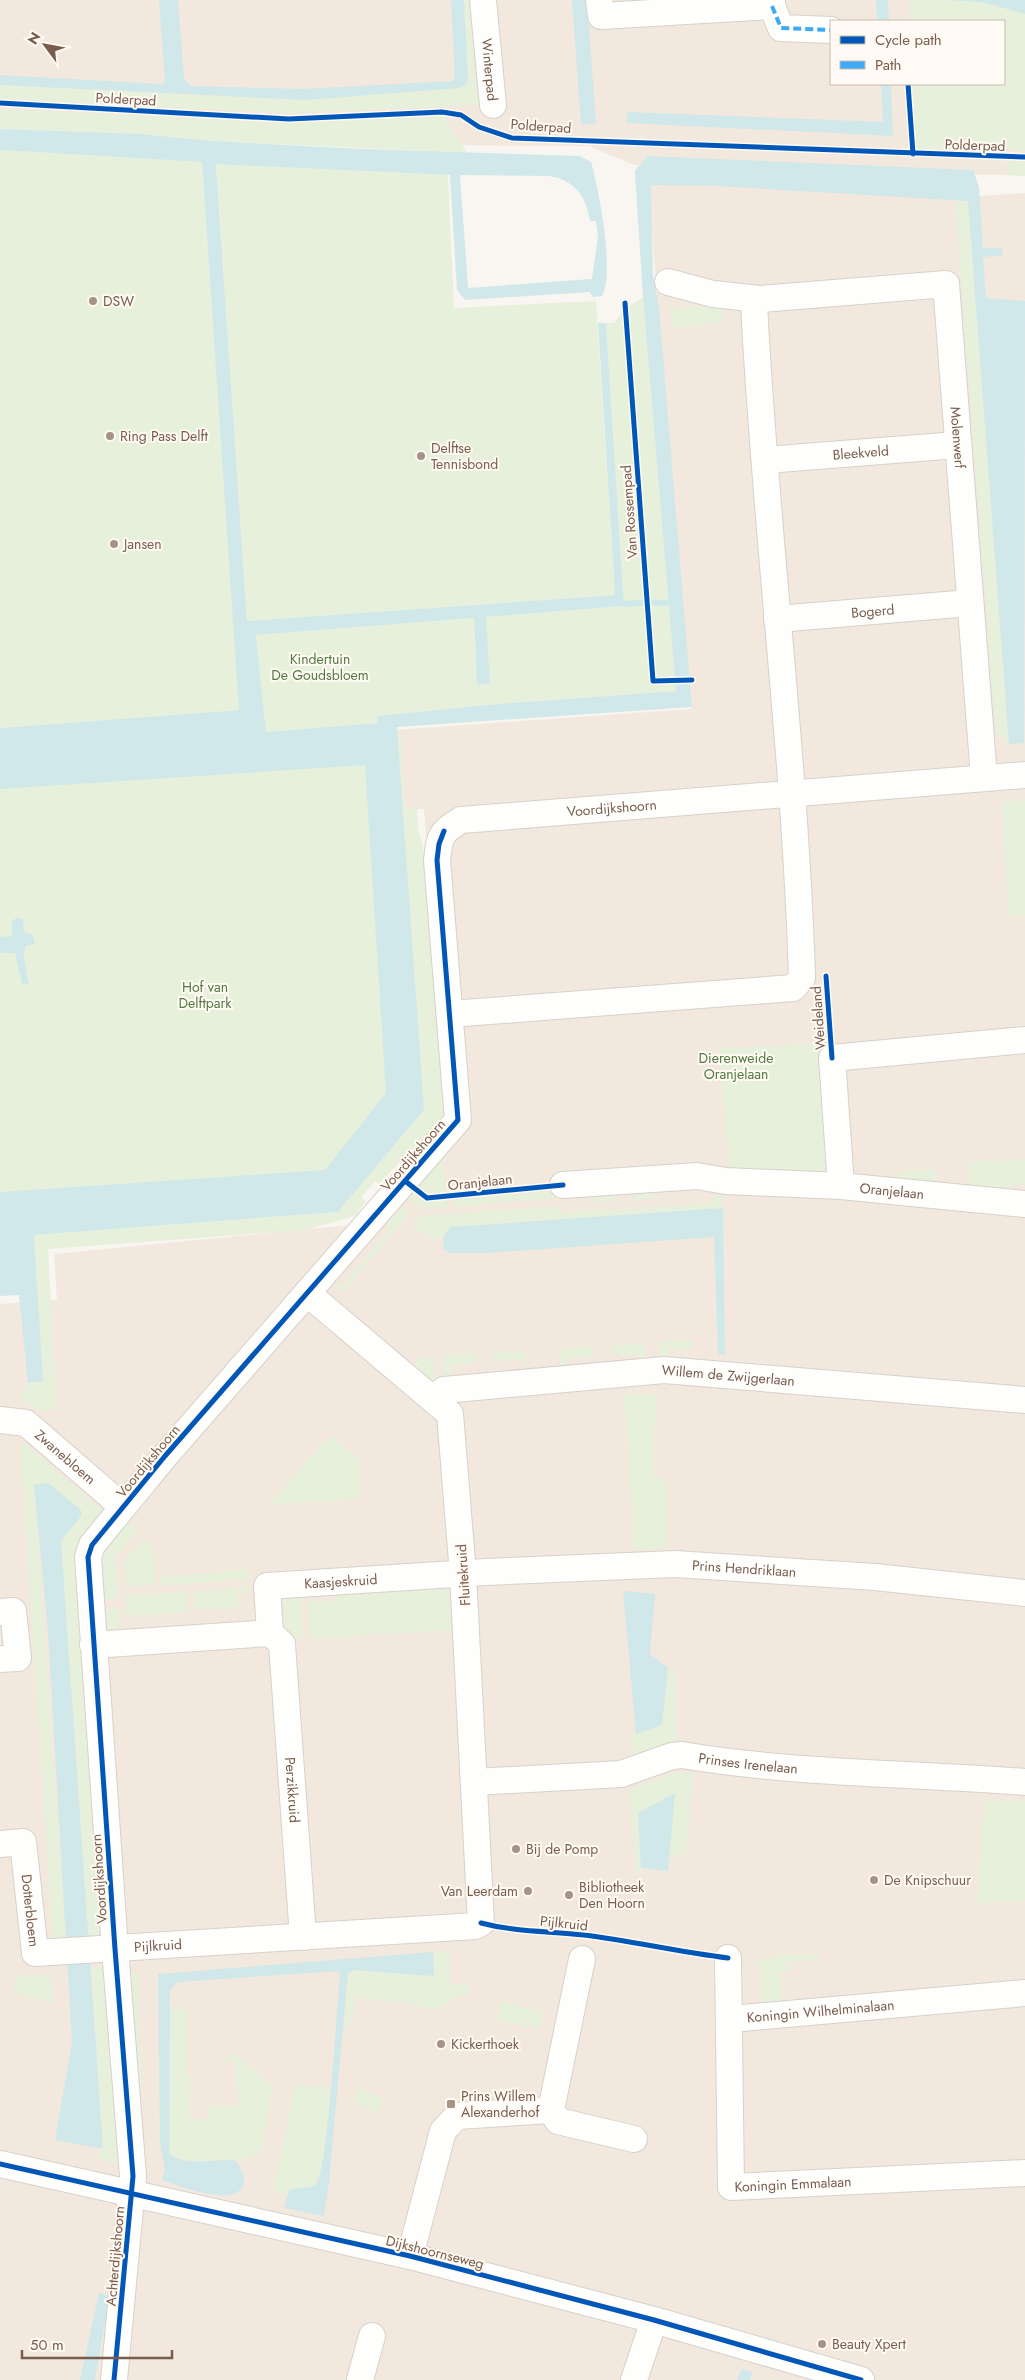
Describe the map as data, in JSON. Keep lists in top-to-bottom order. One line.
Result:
{"streets":{"street":["Winterpad","Molenwerf","Bleekveld","Bogerd","Voordijkshoorn","Weideland","Oranjelaan","Willem de Zwijgerlaan","Zwanebloem","Prins Hendriklaan","Fluitekruid","Kaasjeskruid","Prinses Irenelaan","Perzikkruid","Dotterbloem","Pijlkruid","Koningin Wilhelminalaan","Koningin Emmalaan","Dijkshoornseweg","Achterdijkshoorn"],"cycle path":["Polderpad","Van Rossempad"]},"crossings":[["Molenwerf","Bleekveld"],["Molenwerf","Bogerd"],["Molenwerf","Voordijkshoorn"],["Voordijkshoorn","Weideland"],["Voordijkshoorn","Zwanebloem"],["Voordijkshoorn","Fluitekruid"],["Voordijkshoorn","Dotterbloem"],["Voordijkshoorn","Pijlkruid"],["Voordijkshoorn","Dijkshoornseweg"],["Voordijkshoorn","Achterdijkshoorn"],["Weideland","Oranjelaan"],["Willem de Zwijgerlaan","Fluitekruid"],["Prins Hendriklaan","Fluitekruid"],["Prins Hendriklaan","Kaasjeskruid"],["Fluitekruid","Kaasjeskruid"],["Fluitekruid","Prinses Irenelaan"],["Fluitekruid","Pijlkruid"],["Kaasjeskruid","Perzikkruid"],["Perzikkruid","Pijlkruid"],["Dotterbloem","Pijlkruid"],["Koningin Wilhelminalaan","Koningin Emmalaan"],["Dijkshoornseweg","Achterdijkshoorn"]],"parks":["Kindertuin De Goudsbloem","Hof van Delftpark","Dierenweide Oranjelaan"],"places":{"other":["DSW","Ring Pass Delft","Delftse Tennisbond","Jansen","Bij de Pomp","De Knipschuur","Van Leerdam","Bibliotheek Den Hoorn","Kickerthoek","Beauty Xpert"],"transit":["Prins Willem Alexanderhof"]},"legend":["Cycle path","Path"],"scale_bar":"50 m","north":"top left"}
